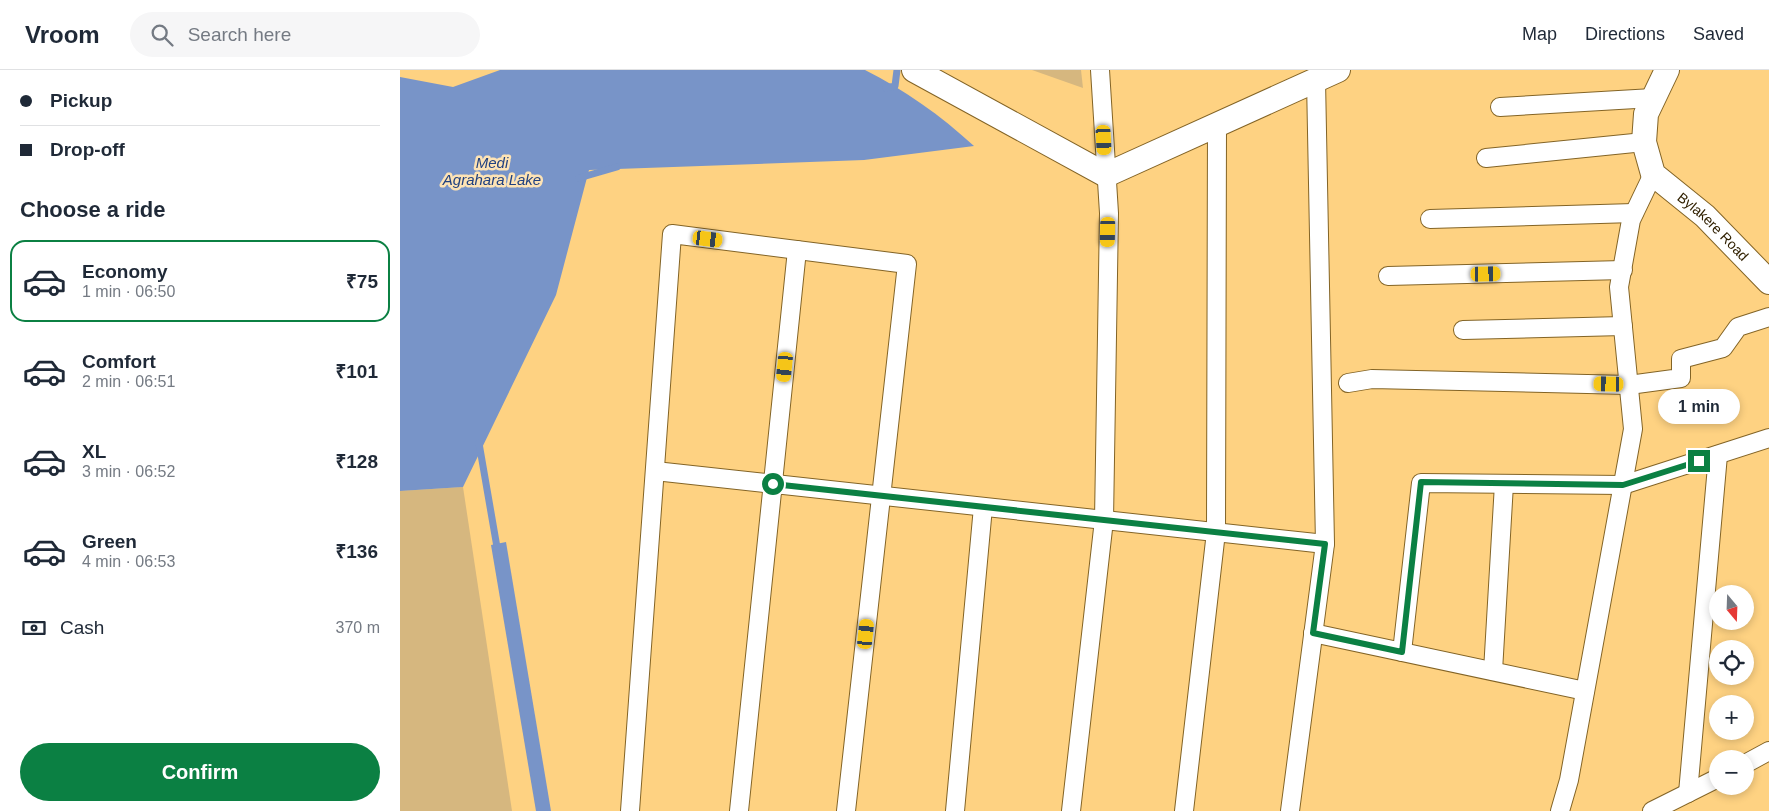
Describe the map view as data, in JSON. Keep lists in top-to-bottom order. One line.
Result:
{"streets":{"street":["Bylakere Road"]},"water":["Medi Agrahara Lake"],"north":"bottom","page":{"header":"Vroom","search":"Search here","nav":["Map","Directions","Saved"],"banner":["Pickup","Drop-off"],"heading":"Choose a ride","list":[{"name":"Economy","note":"1 min · 06:50","value":"₹75"},{"name":"Comfort","note":"2 min · 06:51","value":"₹101"},{"name":"XL","note":"3 min · 06:52","value":"₹128"},{"name":"Green","note":"4 min · 06:53","value":"₹136"}],"bubble":"1 min","map_buttons":["+","−"],"pay":["Cash","370 m"],"buttons":"Confirm"}}
